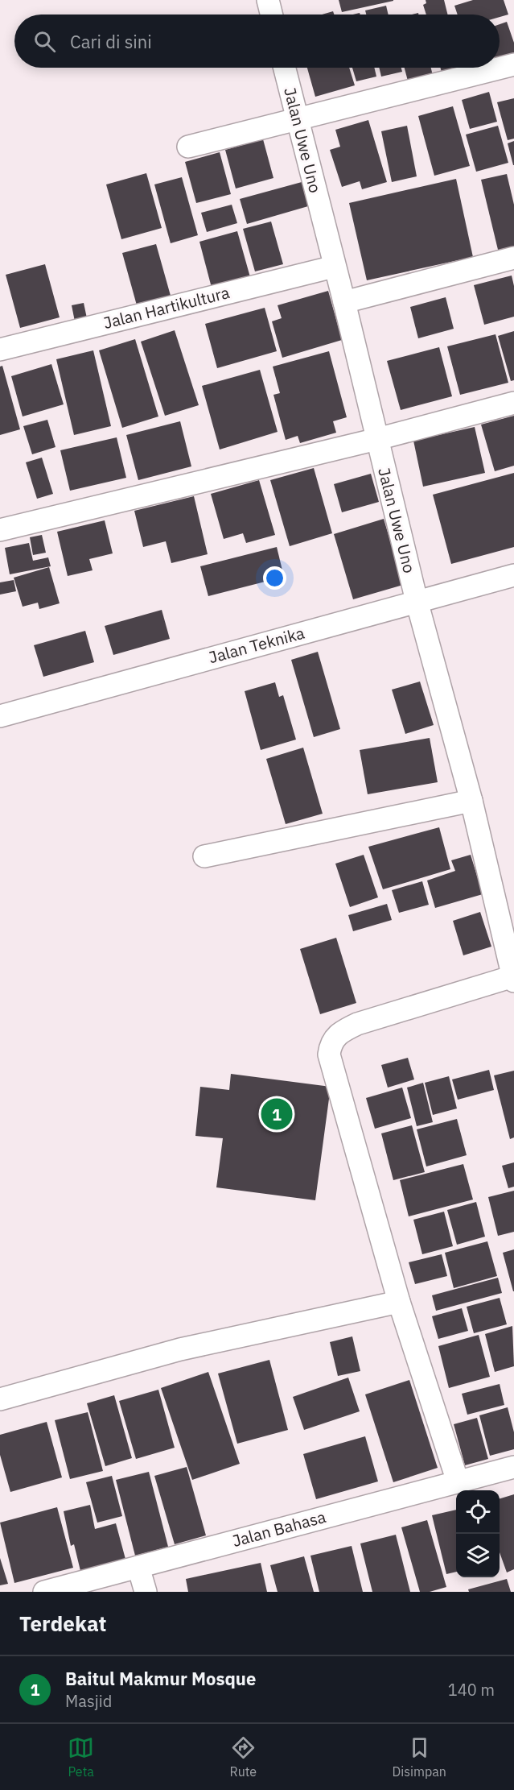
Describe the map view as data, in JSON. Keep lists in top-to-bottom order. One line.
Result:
{"streets":{"street":["Jalan Uwe Uno","Jalan Hartikultura","Jalan Teknika","Jalan Bahasa"]},"crossings":[["Jalan Uwe Uno","Jalan Hartikultura"],["Jalan Uwe Uno","Jalan Teknika"]],"page":{"search":"Cari di sini","pins":"1","heading":"Terdekat","list":[{"mark":"1","name":"Baitul Makmur Mosque","note":"Masjid","value":"140 m"}],"nav":["Peta","Rute","Disimpan"]}}
